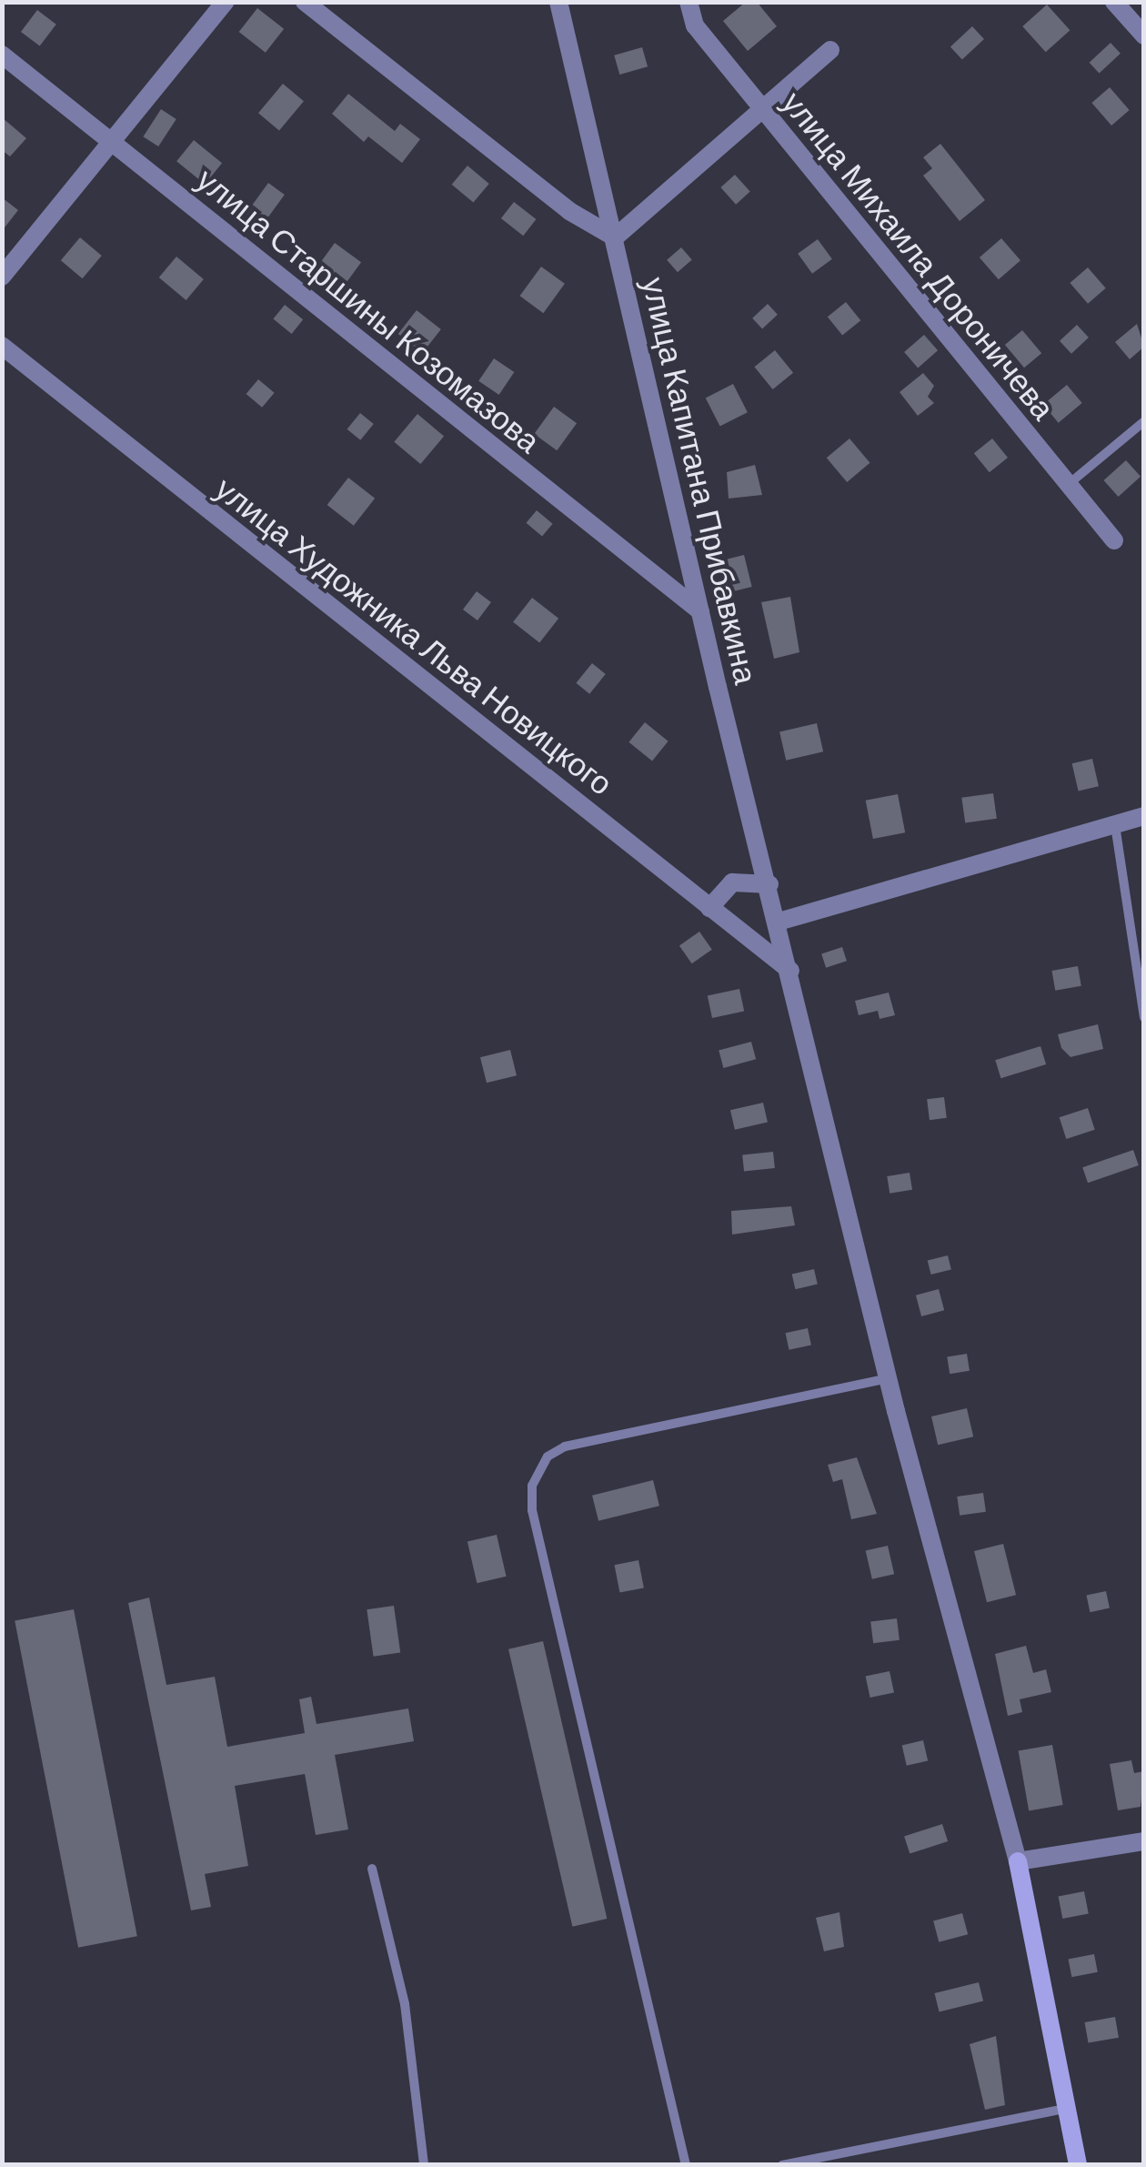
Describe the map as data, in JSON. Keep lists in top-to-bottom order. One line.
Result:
{"streets":{"street":["улица Михаила Дороничева","улица Старшины Козомазова","улица Капитана Прибавкина","улица Художника Льва Новицкого"]},"crossings":[["улица Старшины Козомазова","улица Капитана Прибавкина"],["улица Капитана Прибавкина","улица Художника Льва Новицкого"]]}
